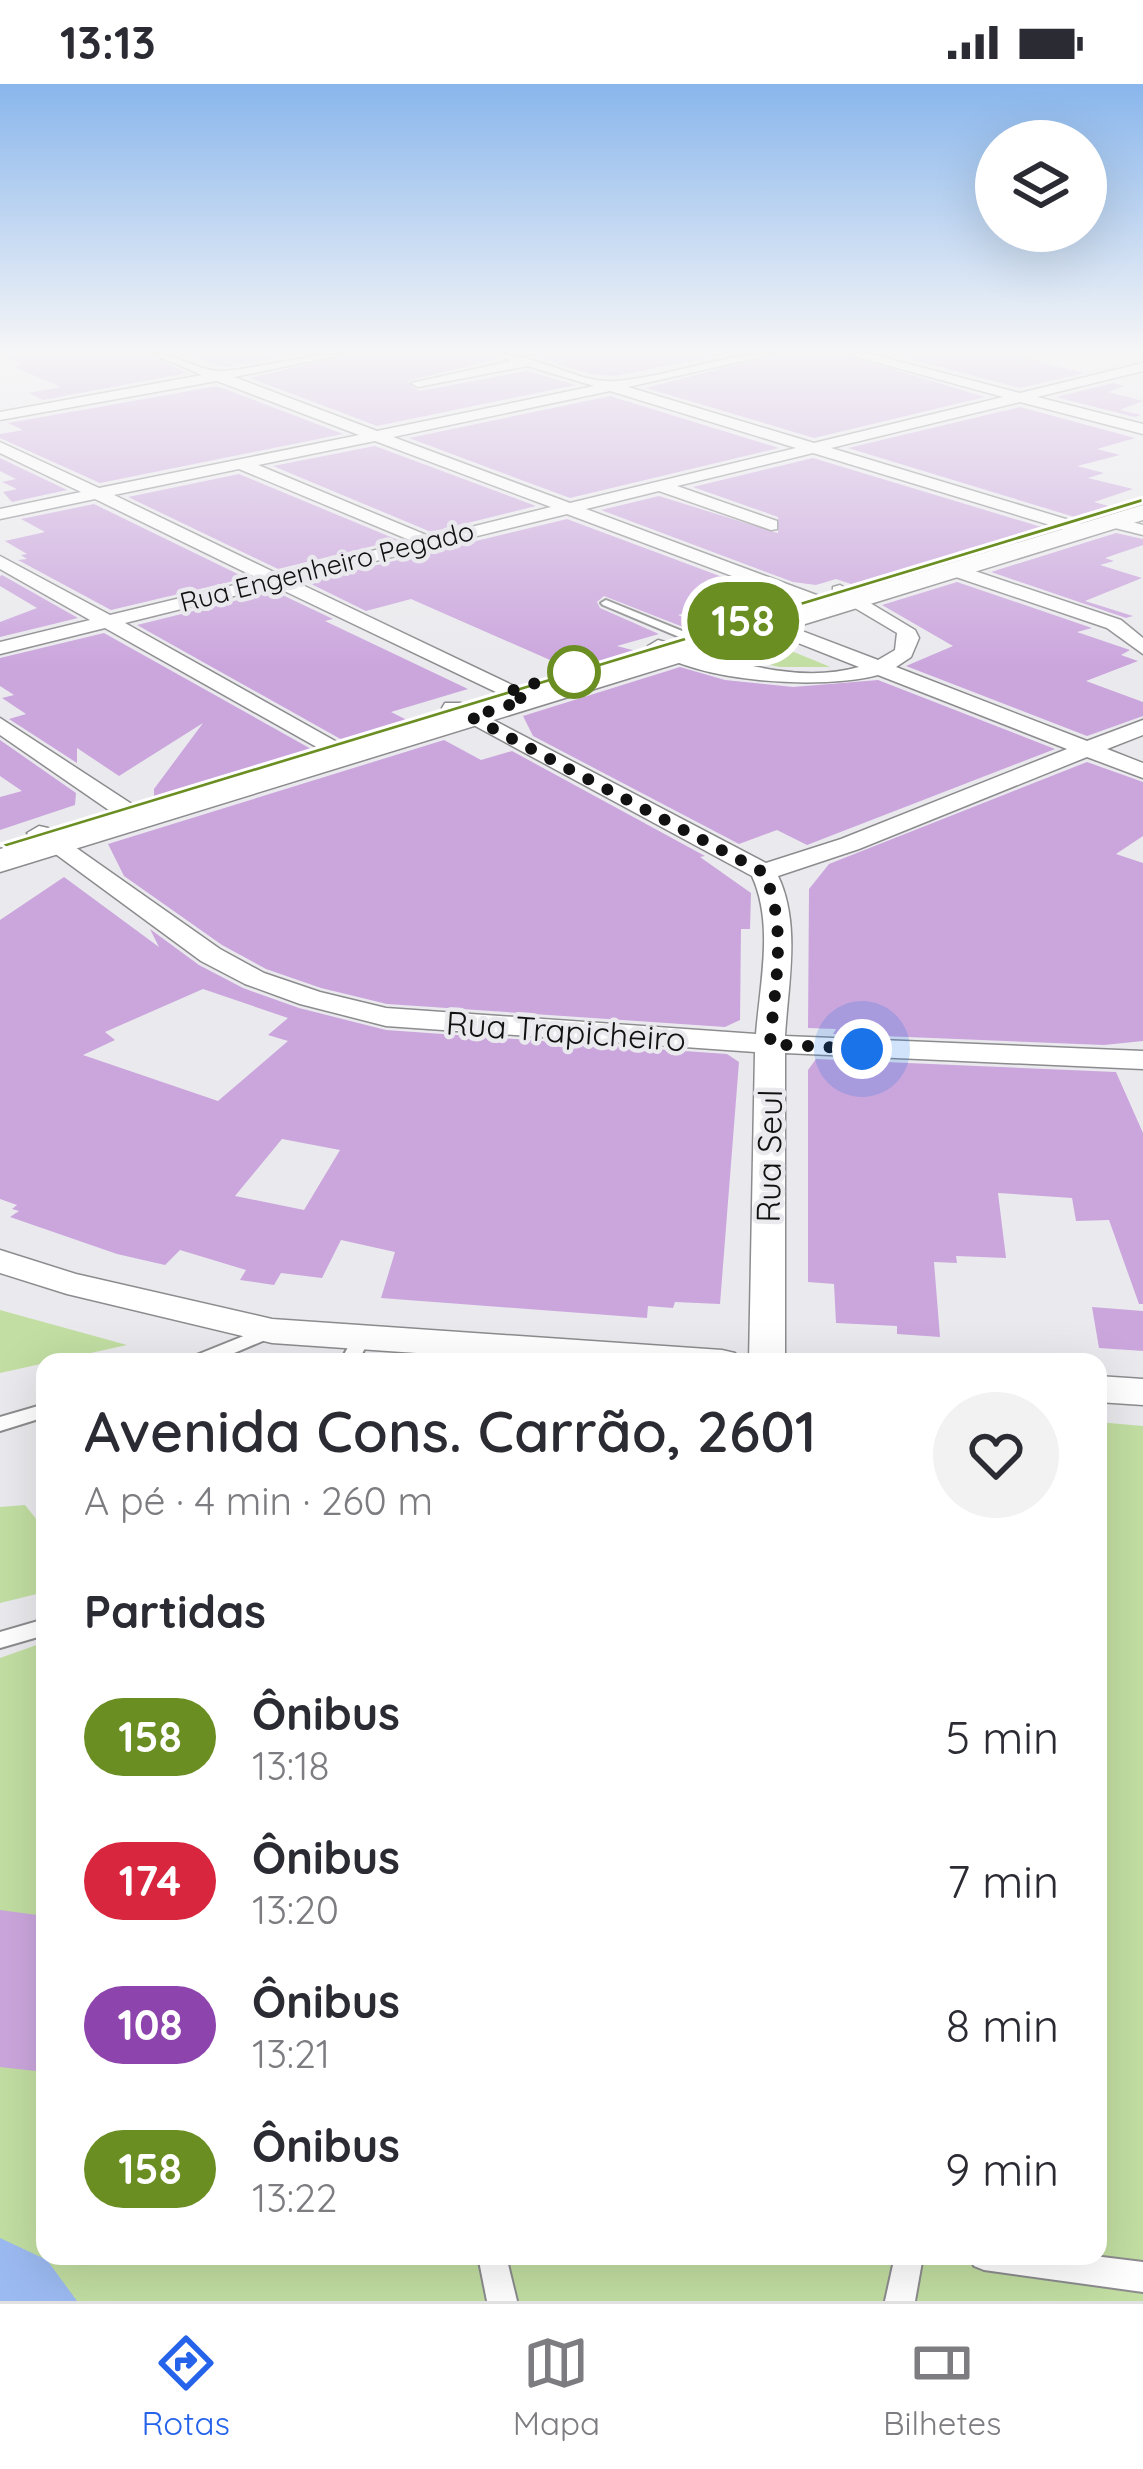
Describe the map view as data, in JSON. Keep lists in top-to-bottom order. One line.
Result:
{"streets":{"street":["Rua Engenheiro Pegado","Rua Trapicheiro","Rua Seul"]},"crossings":[["Rua Trapicheiro","Rua Seul"]],"lines":["bus line 158"],"page":{"status":"13:13","on_map":"158","heading":[["Avenida Cons. Carrão, 2601","A pé · 4 min · 260 m"],"Partidas"],"list":[{"mark":"158","name":"Ônibus","note":"13:18","value":"5 min"},{"mark":"174","name":"Ônibus","note":"13:20","value":"7 min"},{"mark":"108","name":"Ônibus","note":"13:21","value":"8 min"},{"mark":"158","name":"Ônibus","note":"13:22","value":"9 min"}],"tabs":["Rotas","Mapa","Bilhetes"]}}
